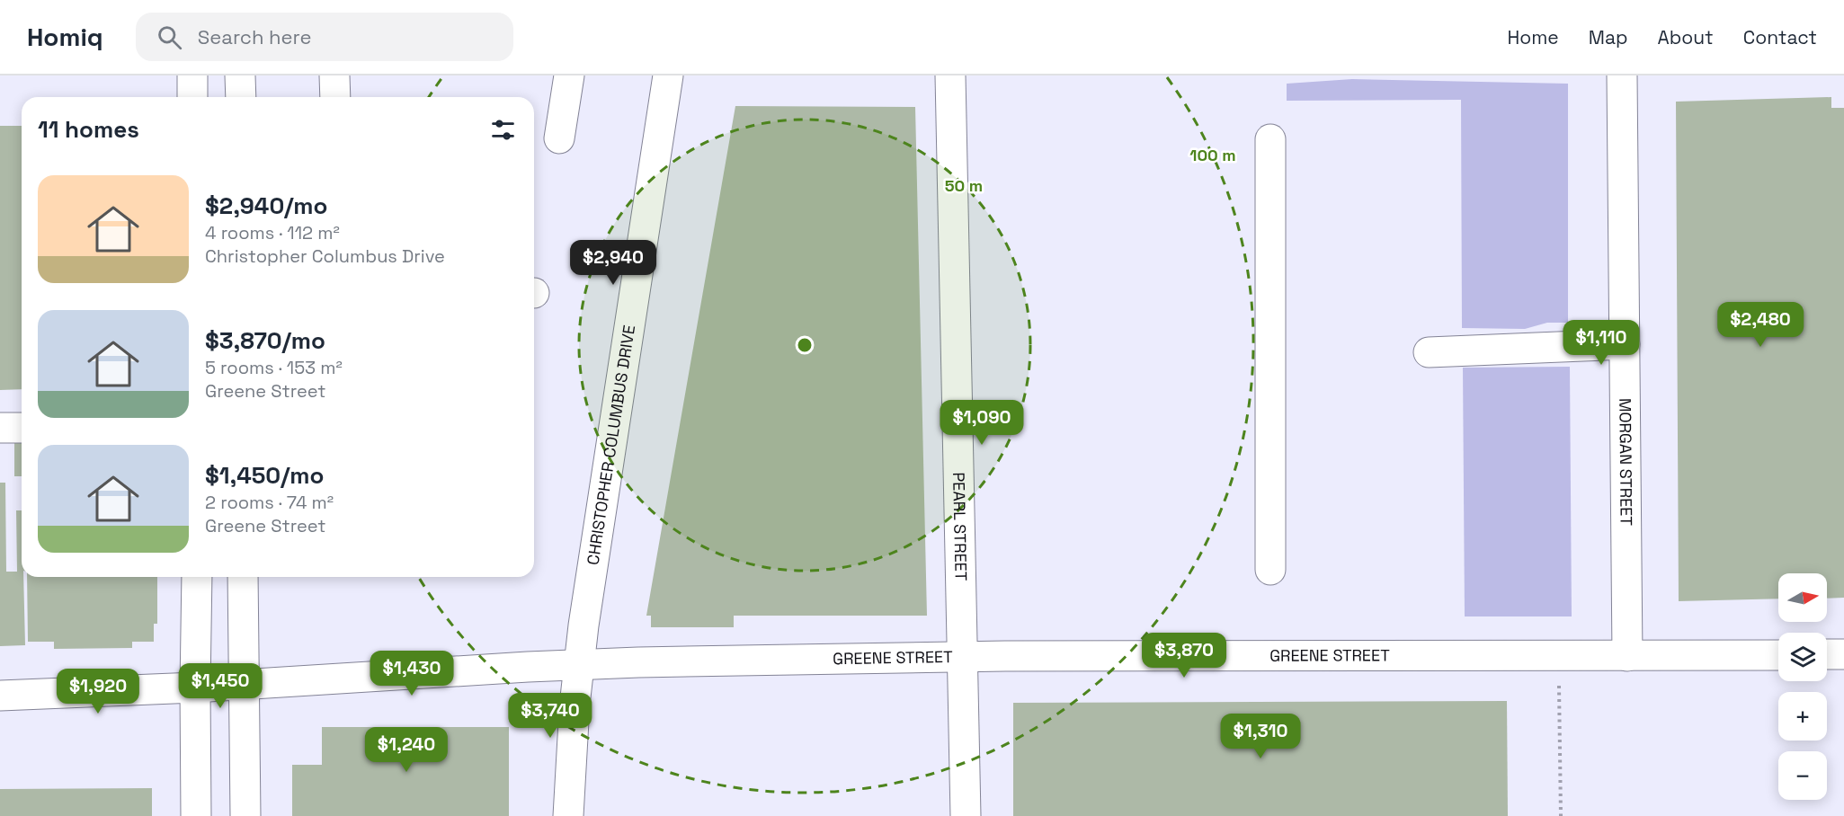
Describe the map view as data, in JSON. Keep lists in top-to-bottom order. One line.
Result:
{"streets":{"street":["CHRISTOPHER COLUMBUS DRIVE","MORGAN STREET","PEARL STREET","GREENE STREET"]},"crossings":[["CHRISTOPHER COLUMBUS DRIVE","GREENE STREET"],["MORGAN STREET","GREENE STREET"],["PEARL STREET","GREENE STREET"]],"north":"right","page":{"header":"Homiq","search":"Search here","nav":["Home","Map","About","Contact"],"heading":"11 homes","list":[{"name":"$2,940/mo","note":"4 rooms · 112 m² · Christopher Columbus Drive"},{"name":"$3,870/mo","note":"5 rooms · 153 m² · Greene Street"},{"name":"$1,450/mo","note":"2 rooms · 74 m² · Greene Street"}],"price":["$2,940","$2,480","$1,110","$1,090","$3,870","$1,430","$1,450","$1,920","$3,740","$1,310","$1,240"],"map_buttons":["+","−"]},"rings":["100 m","50 m"]}
